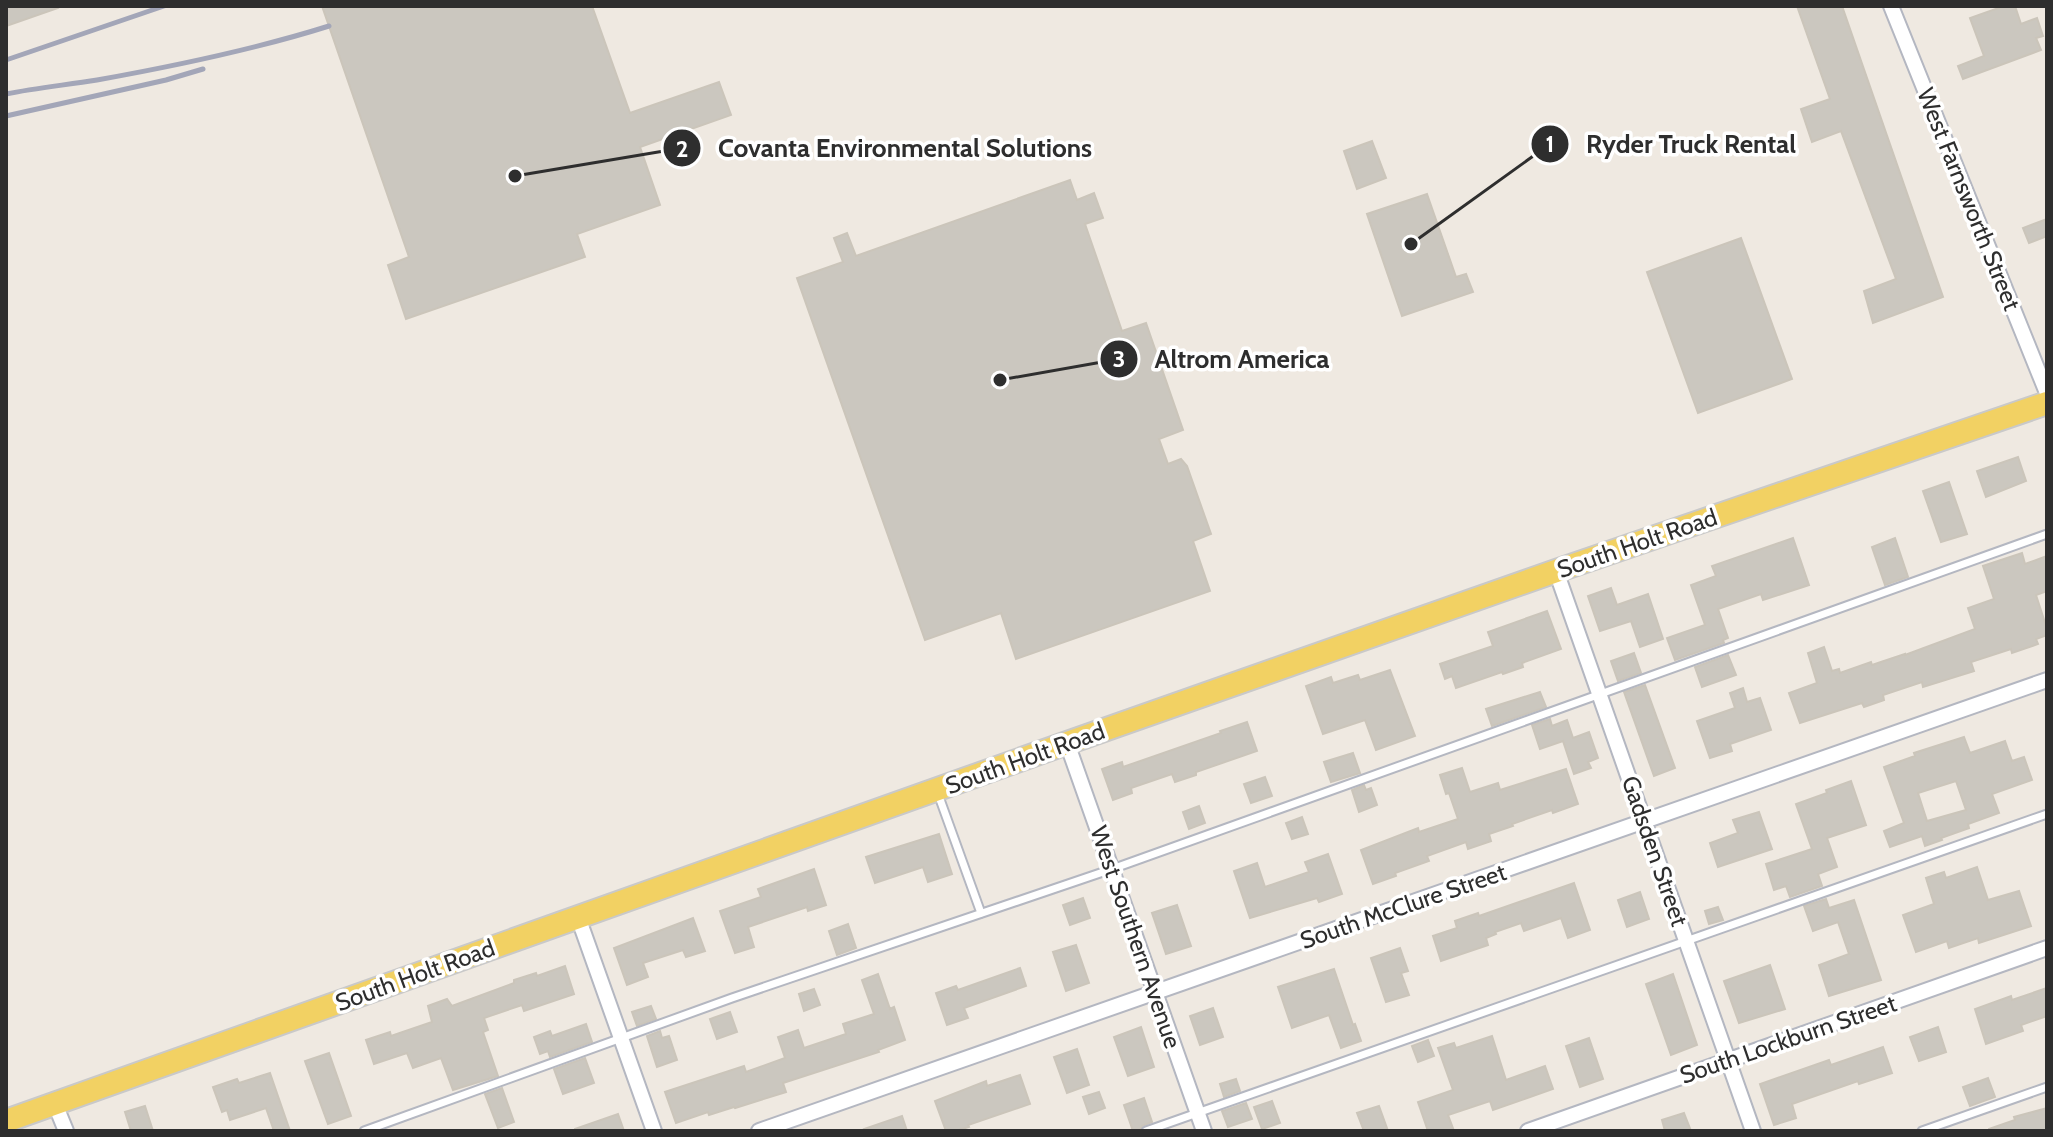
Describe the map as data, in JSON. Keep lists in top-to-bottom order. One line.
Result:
{"streets":{"main road":["South Holt Road"],"street":["West Farnsworth Street","Gadsden Street","South McClure Street","West Southern Avenue","South Lockburn Street"]},"crossings":[["South Holt Road","Gadsden Street"],["South Holt Road","West Southern Avenue"],["Gadsden Street","South McClure Street"],["Gadsden Street","South Lockburn Street"],["South McClure Street","West Southern Avenue"]],"places":["Covanta Environmental Solutions","Ryder Truck Rental","Altrom America"]}
